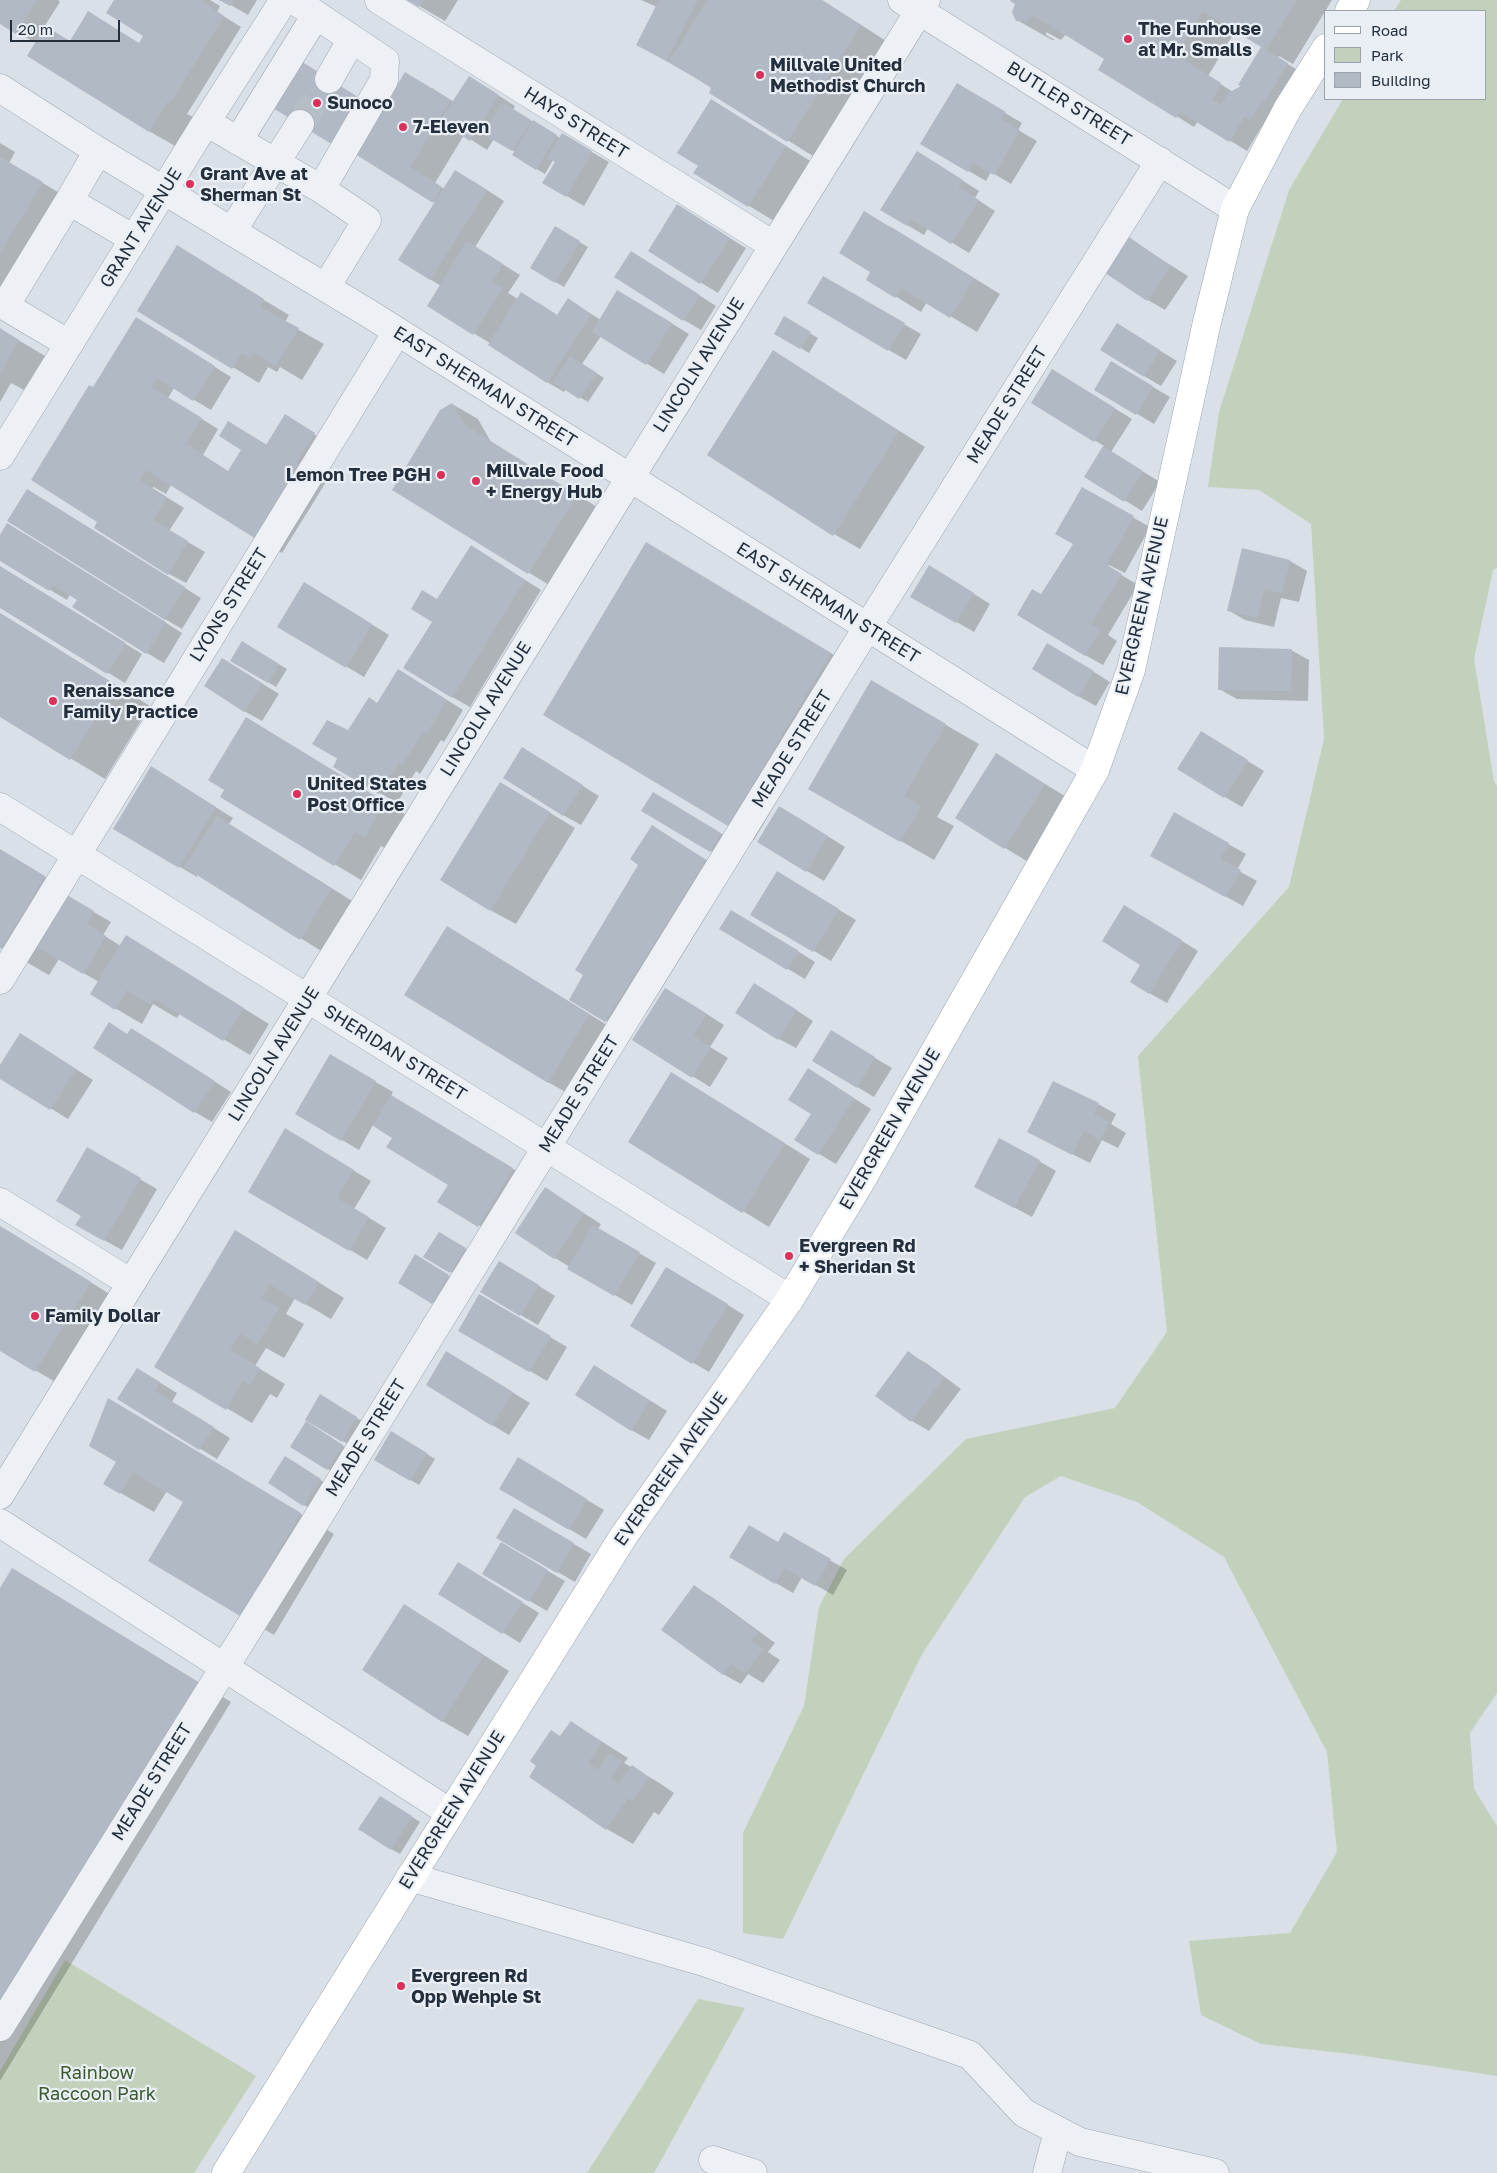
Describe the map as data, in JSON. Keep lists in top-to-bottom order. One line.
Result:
{"streets":{"main road":["EVERGREEN AVENUE"],"street":["BUTLER STREET","HAYS STREET","GRANT AVENUE","LINCOLN AVENUE","EAST SHERMAN STREET","MEADE STREET","LYONS STREET","SHERIDAN STREET"]},"crossings":[["BUTLER STREET","LINCOLN AVENUE"],["BUTLER STREET","MEADE STREET"],["BUTLER STREET","EVERGREEN AVENUE"],["HAYS STREET","LINCOLN AVENUE"],["GRANT AVENUE","EAST SHERMAN STREET"],["LINCOLN AVENUE","EAST SHERMAN STREET"],["LINCOLN AVENUE","SHERIDAN STREET"],["EAST SHERMAN STREET","MEADE STREET"],["EAST SHERMAN STREET","LYONS STREET"],["EAST SHERMAN STREET","EVERGREEN AVENUE"],["MEADE STREET","SHERIDAN STREET"],["LYONS STREET","SHERIDAN STREET"],["EVERGREEN AVENUE","SHERIDAN STREET"]],"parks":["Rainbow Raccoon Park"],"places":["The Funhouse at Mr. Smalls","Millvale United Methodist Church","Sunoco","7-Eleven","Grant Ave at Sherman St","Lemon Tree PGH","Millvale Food + Energy Hub","Renaissance Family Practice","United States Post Office","Evergreen Rd + Sheridan St","Family Dollar","Evergreen Rd Opp Wehple St"],"legend":["Road","Park","Building"],"scale_bar":"20 m"}
